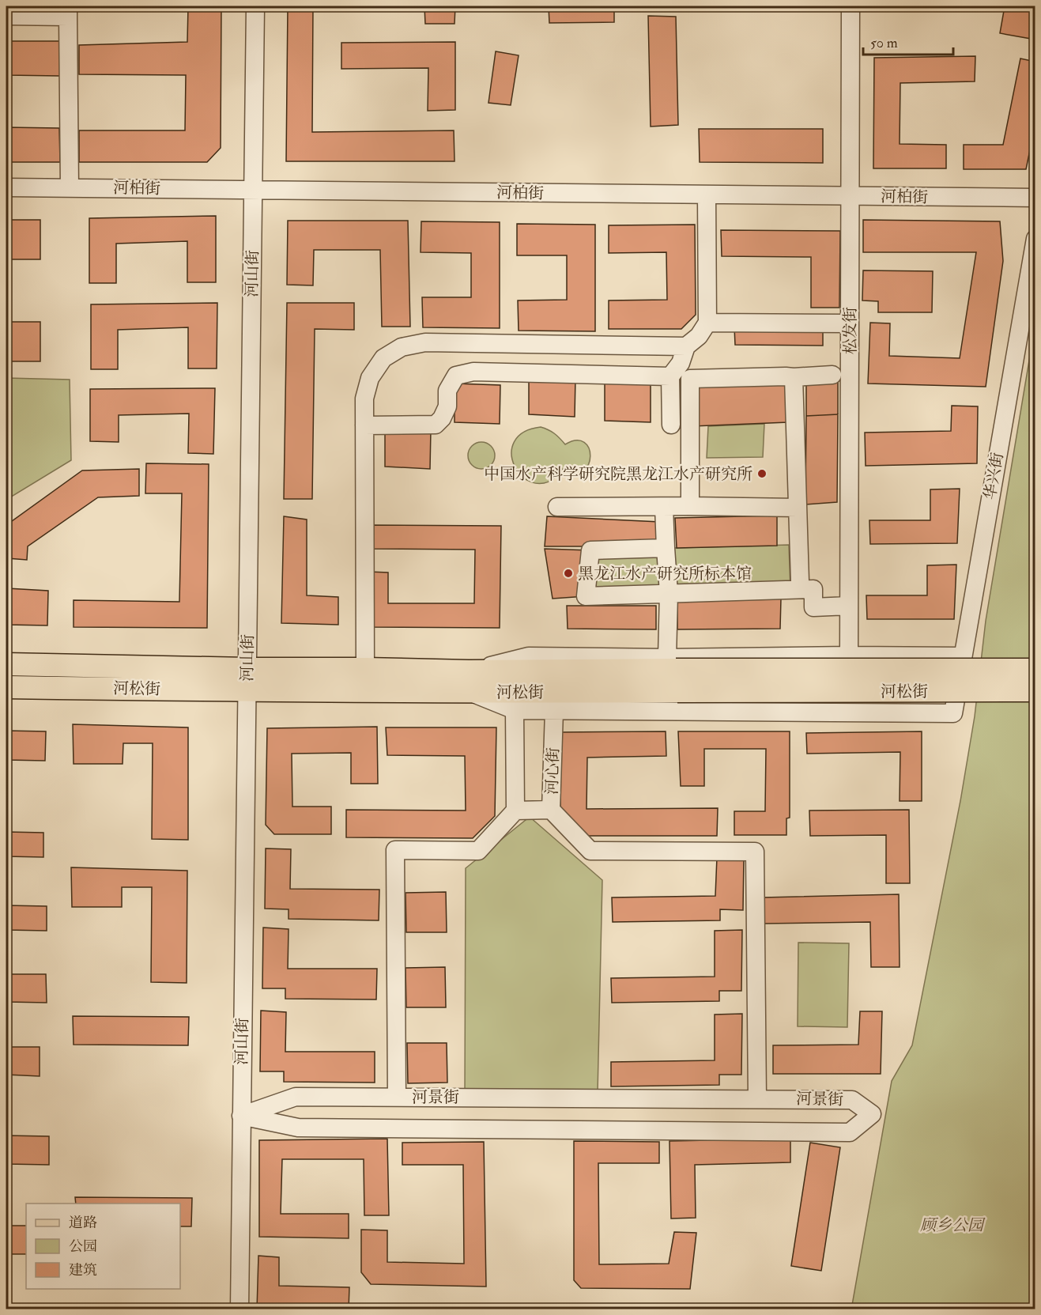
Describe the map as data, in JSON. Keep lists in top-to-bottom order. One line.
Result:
{"streets":{"main road":["河松街"],"street":["河柏街","河山街","松发街","华兴街","河心街","河景街"]},"crossings":[["河柏街","河山街"],["河柏街","松发街"],["河山街","河松街"],["河山街","河景街"],["华兴街","河心街"]],"parks":["顾乡公园"],"places":["中国水产科学研究院黑龙江水产研究所","黑龙江水产研究所标本馆"],"legend":["道路","公园","建筑"],"scale_bar":"50 m"}
